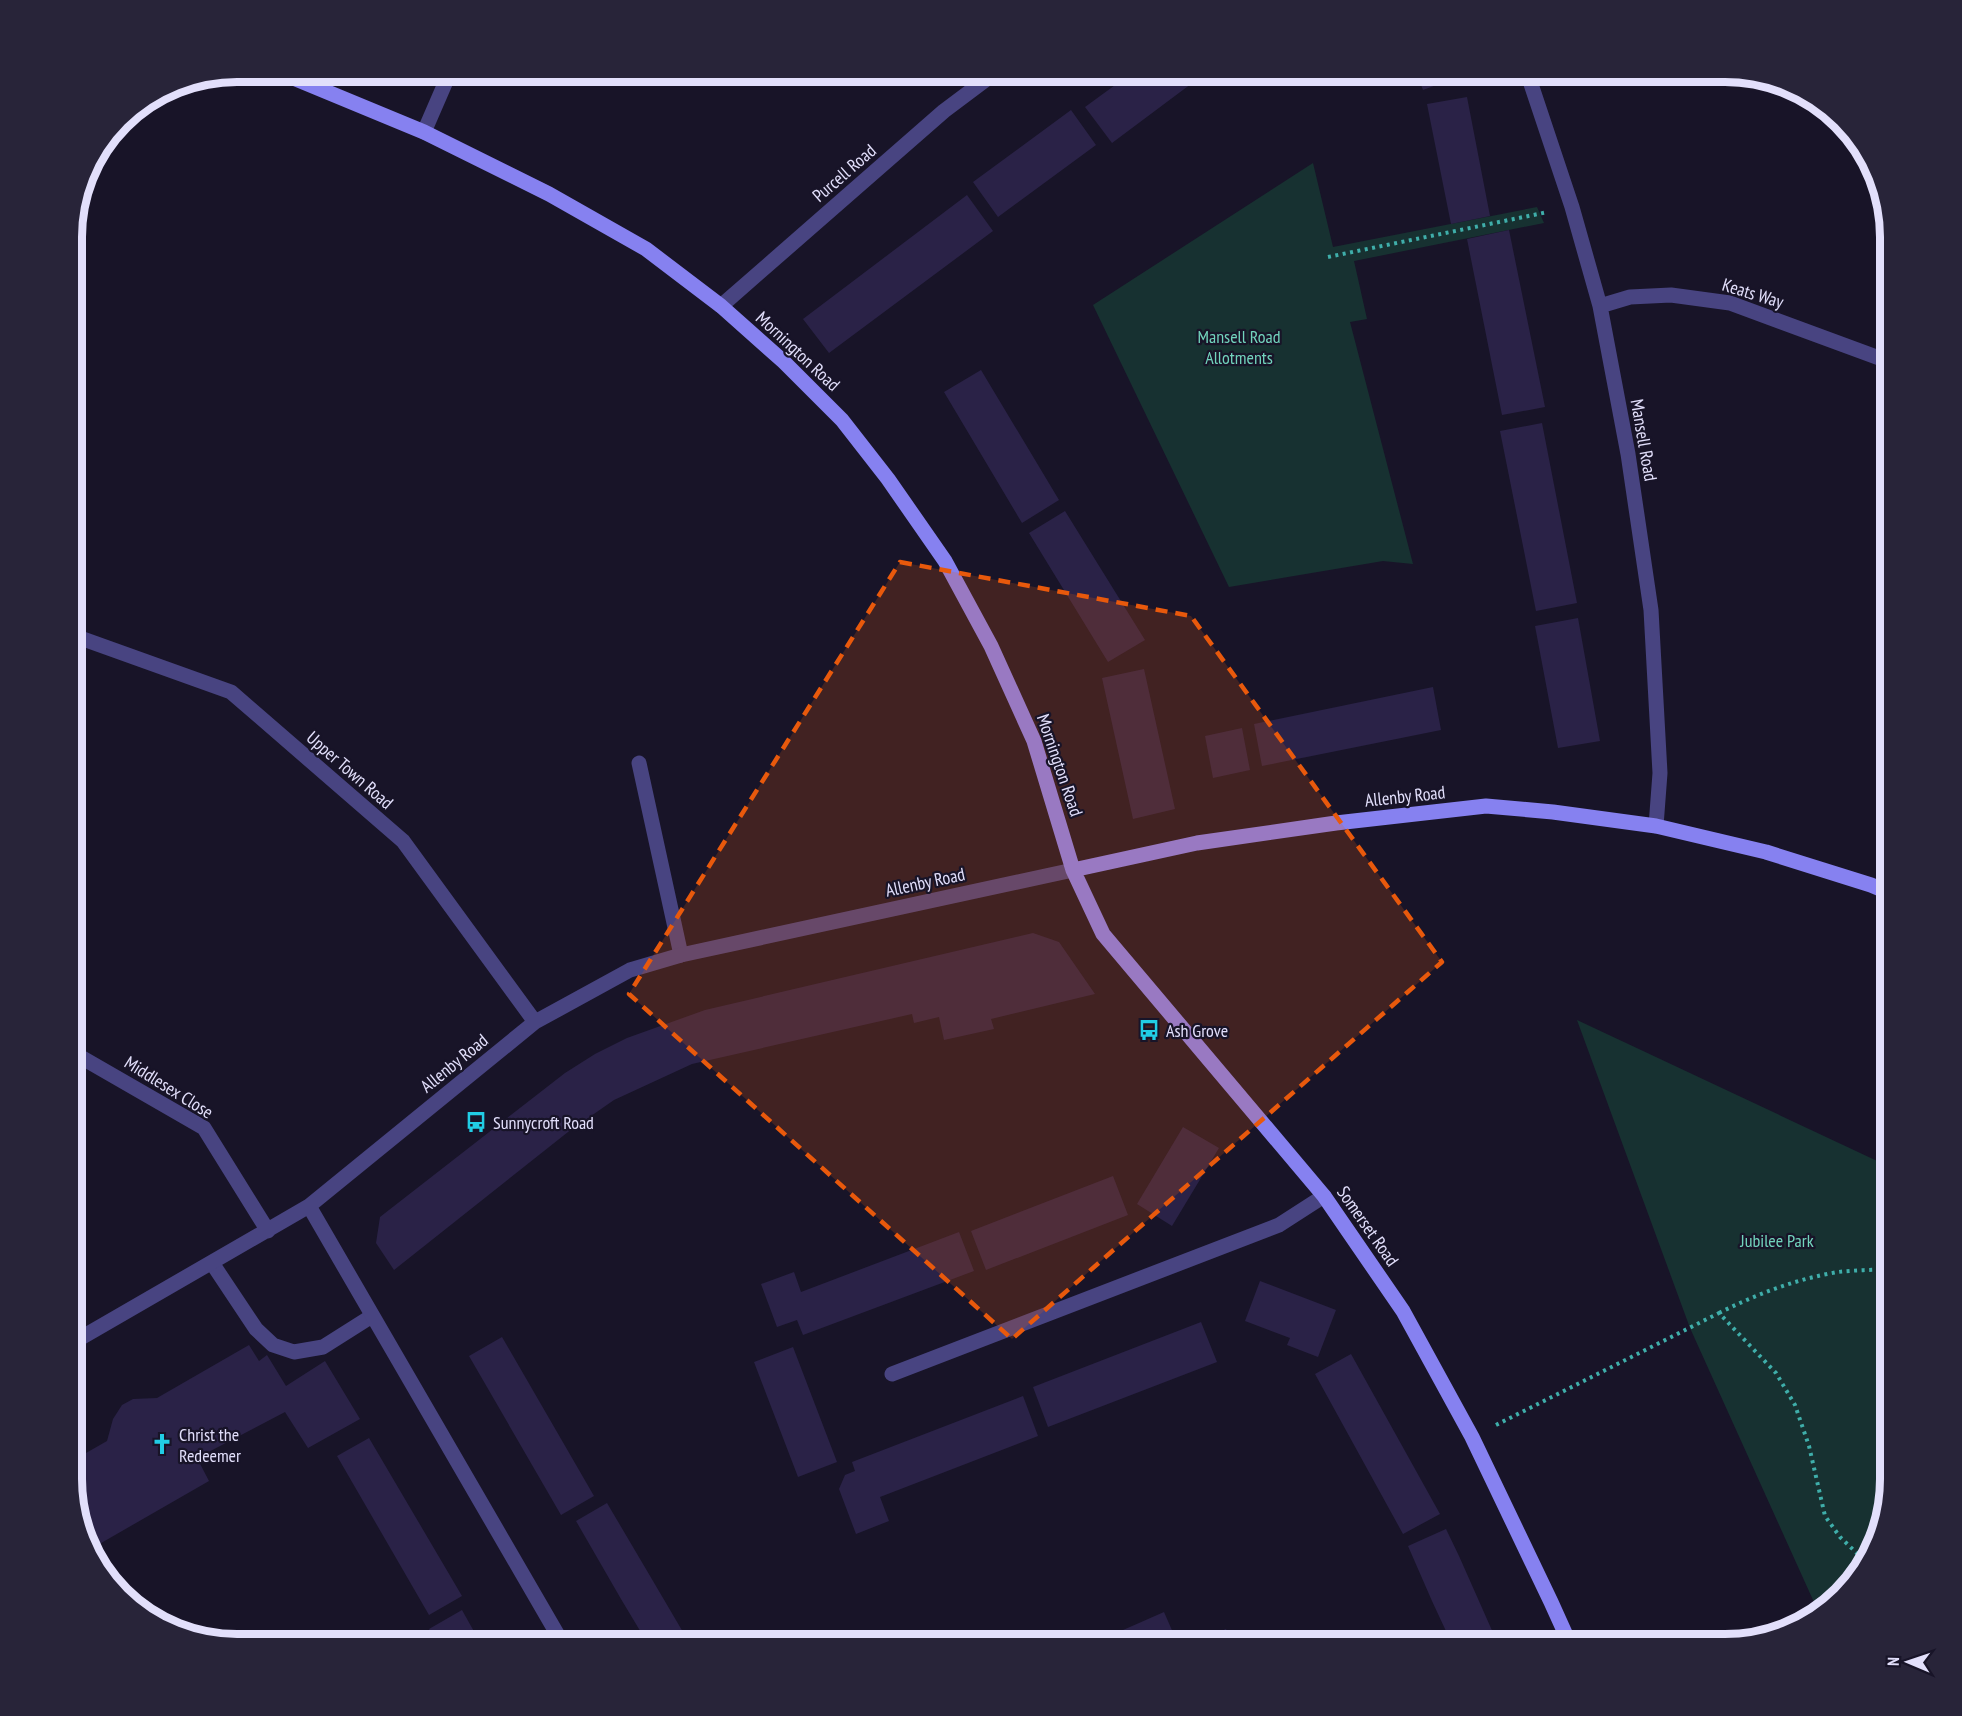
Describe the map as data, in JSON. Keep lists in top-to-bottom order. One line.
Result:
{"streets":{"street":["Purcell Road","Keats Way","Mornington Road","Mansell Road","Upper Town Road","Allenby Road","Middlesex Close","Somerset Road"]},"crossings":[["Purcell Road","Mornington Road"],["Keats Way","Mansell Road"],["Mornington Road","Allenby Road"],["Mornington Road","Somerset Road"],["Mansell Road","Allenby Road"],["Upper Town Road","Allenby Road"],["Allenby Road","Middlesex Close"],["Allenby Road","Somerset Road"]],"parks":["Mansell Road Allotments","Jubilee Park"],"places":{"bus stop":["Ash Grove","Sunnycroft Road"],"church":["Christ the Redeemer"]},"north":"left"}
